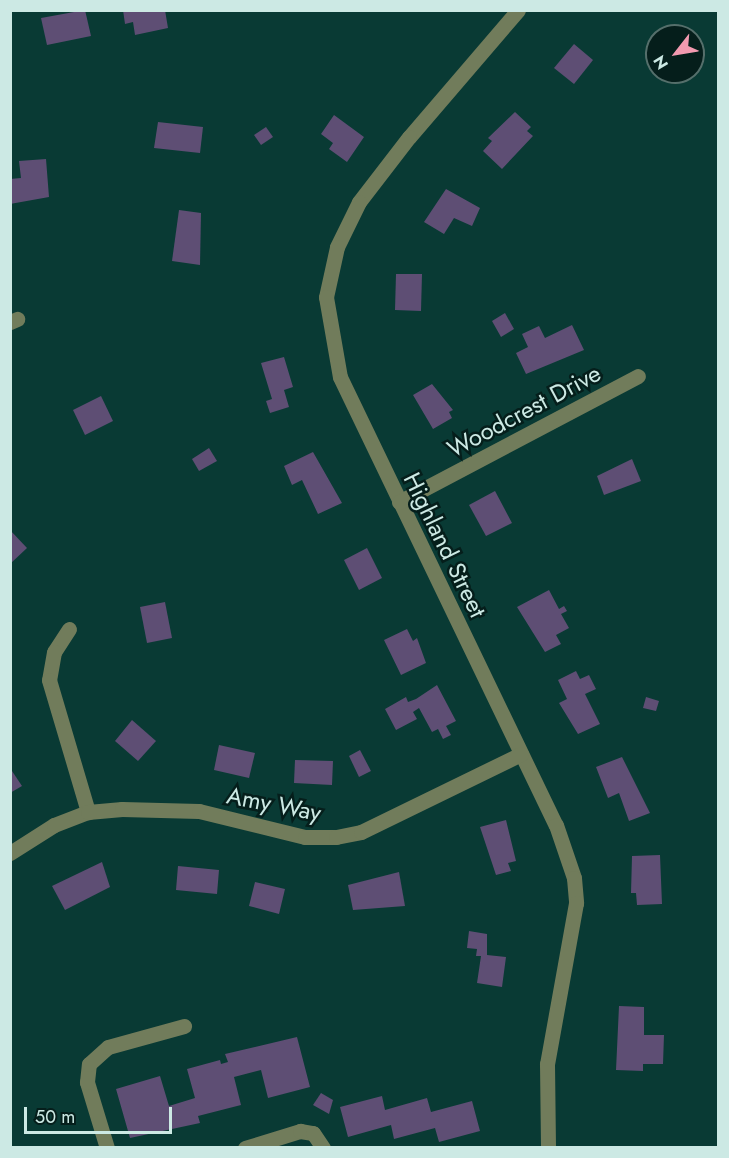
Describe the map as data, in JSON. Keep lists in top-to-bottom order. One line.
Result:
{"streets":{"street":["Woodcrest Drive","Highland Street","Amy Way"]},"crossings":[["Woodcrest Drive","Highland Street"],["Highland Street","Amy Way"]],"scale_bar":"50 m","north":"bottom left"}
